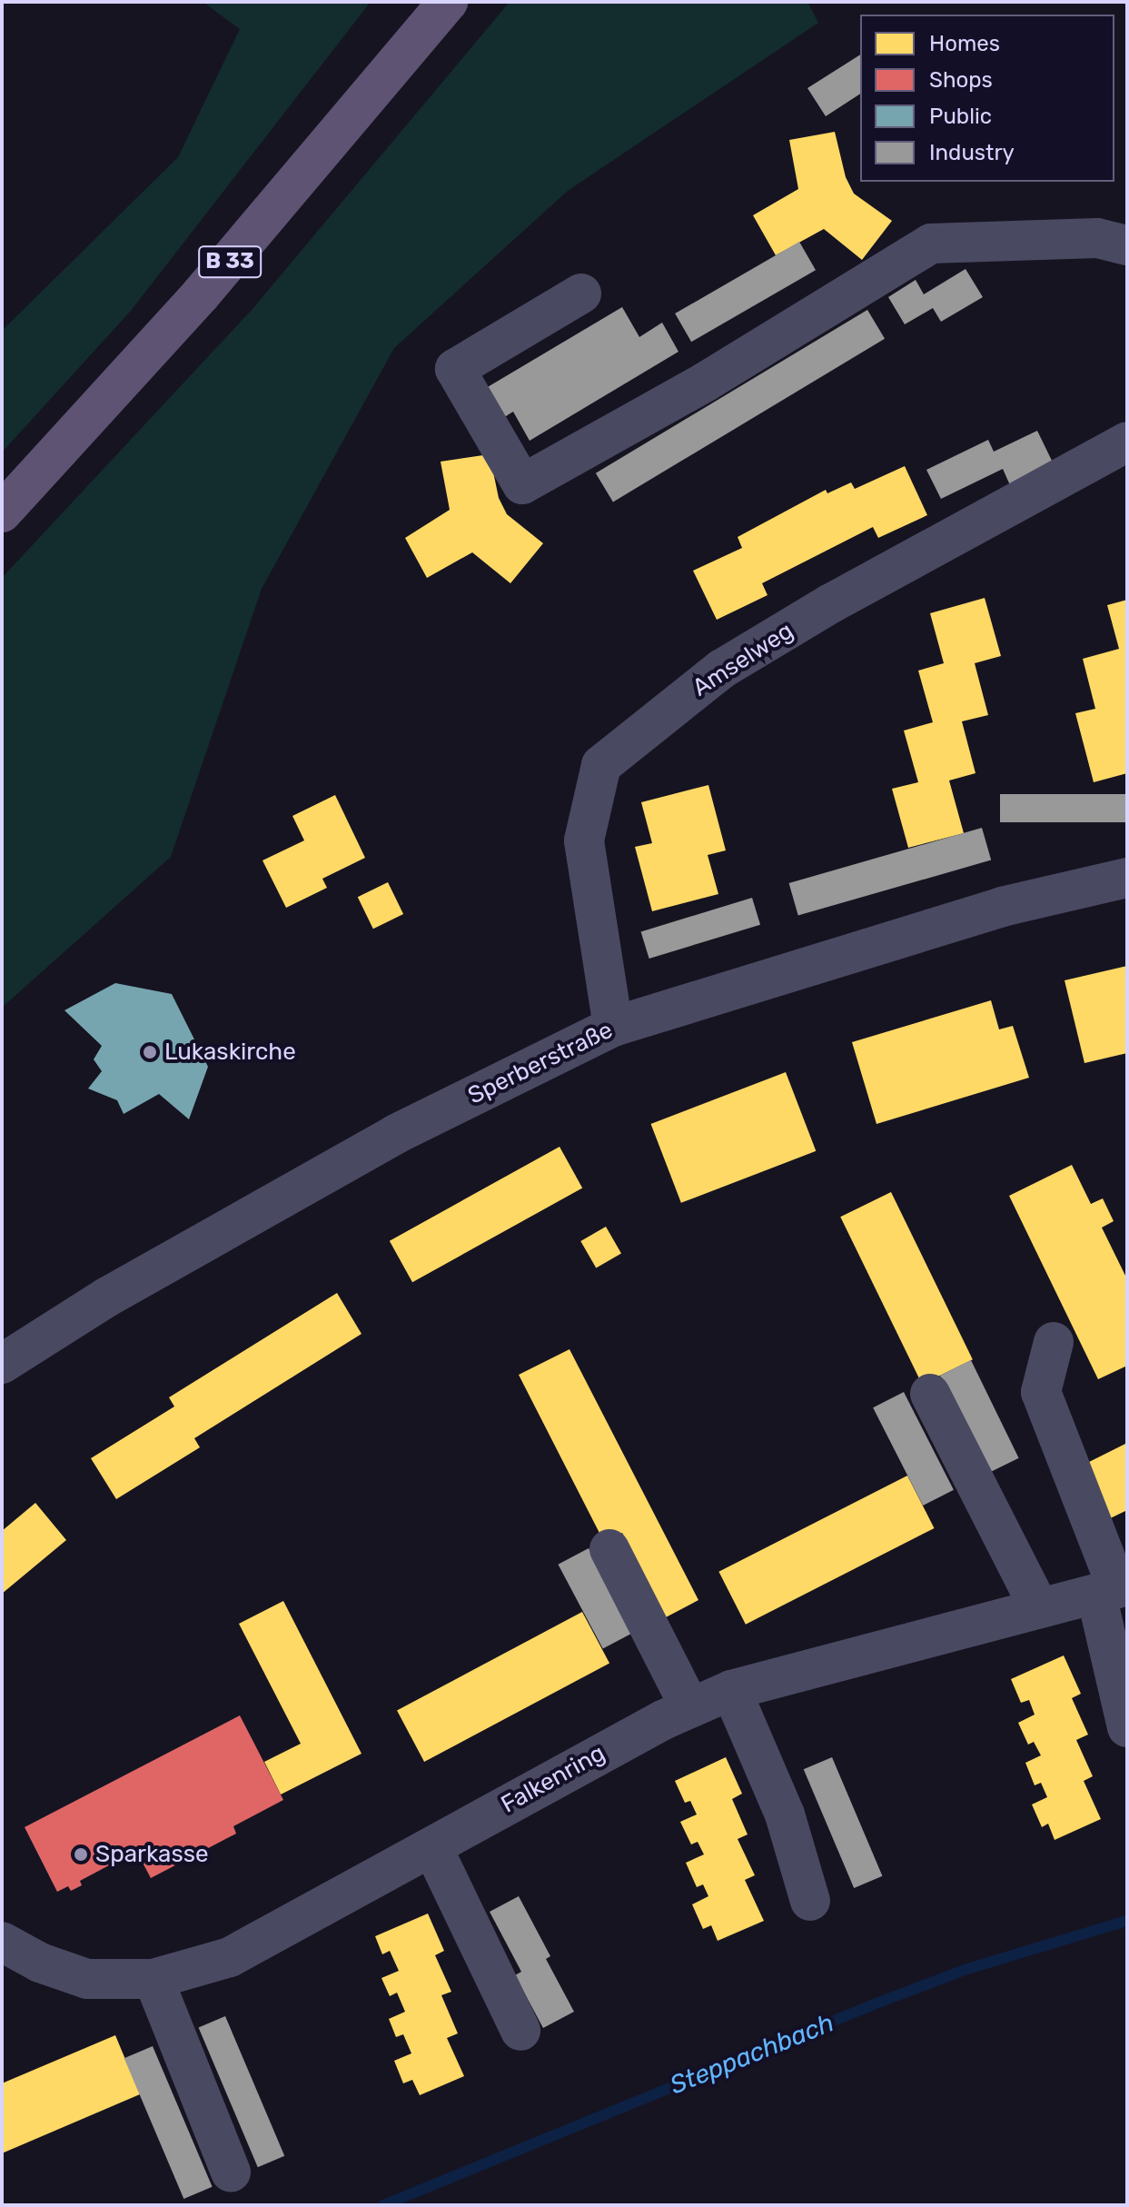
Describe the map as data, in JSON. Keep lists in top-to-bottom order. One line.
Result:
{"streets":{"main road":["B 33"],"street":["Amselweg","Sperberstraße","Falkenring"]},"crossings":[["Amselweg","Sperberstraße"]],"water":["Steppachbach"],"places":["Lukaskirche","Sparkasse"],"legend":["Homes","Shops","Public","Industry"]}
